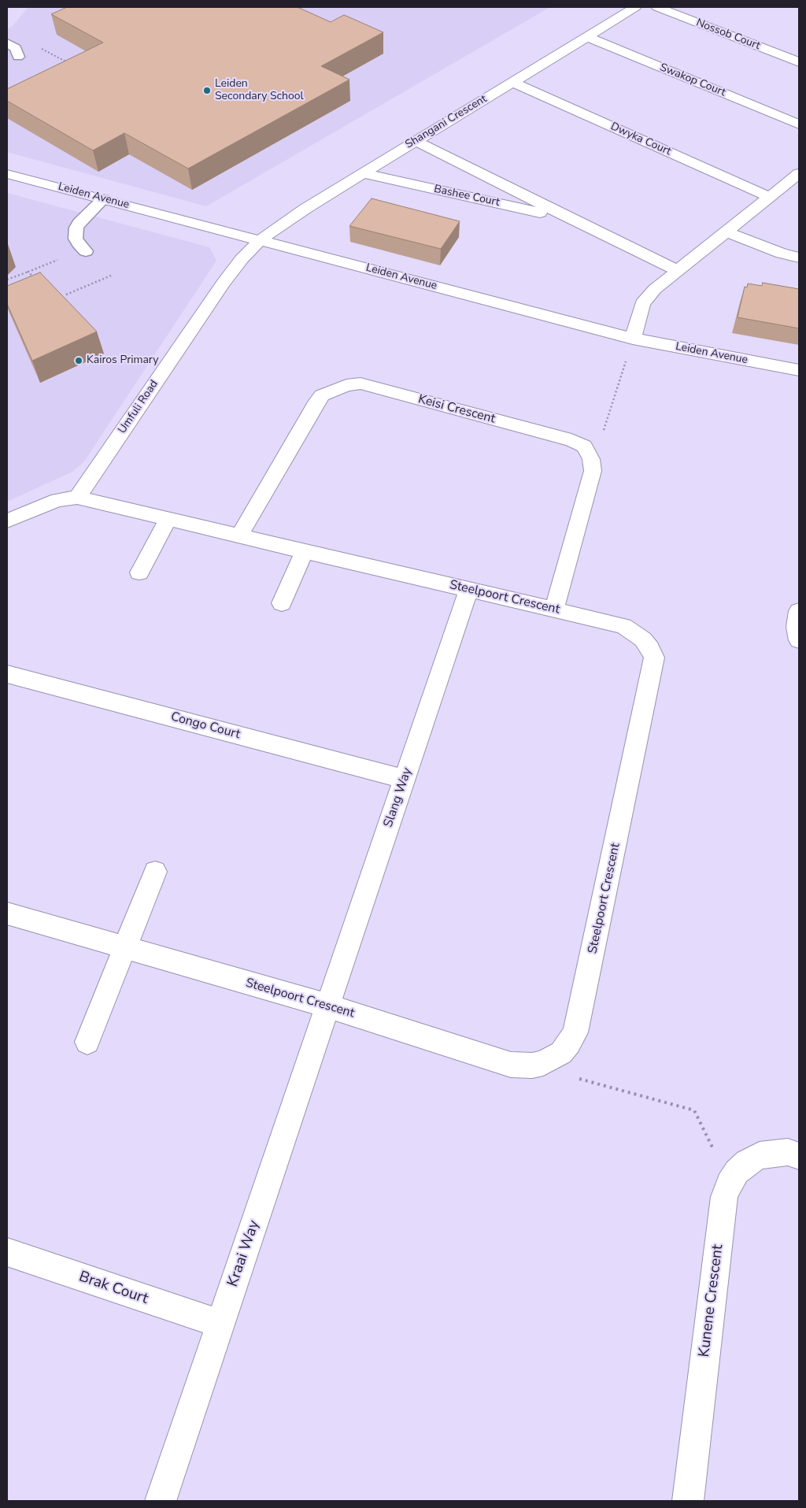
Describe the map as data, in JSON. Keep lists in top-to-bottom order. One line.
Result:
{"streets":{"street":["Nossob Court","Swakop Court","Shangani Crescent","Dwyka Court","Leiden Avenue","Bashee Court","Umfuli Road","Keisi Crescent","Steelpoort Crescent","Congo Court","Slang Way","Kraai Way","Brak Court","Kunene Crescent"]},"crossings":[["Swakop Court","Shangani Crescent"],["Shangani Crescent","Dwyka Court"],["Shangani Crescent","Leiden Avenue"],["Shangani Crescent","Bashee Court"],["Shangani Crescent","Umfuli Road"],["Leiden Avenue","Umfuli Road"],["Umfuli Road","Steelpoort Crescent"],["Keisi Crescent","Steelpoort Crescent"],["Steelpoort Crescent","Slang Way"],["Steelpoort Crescent","Kraai Way"],["Congo Court","Slang Way"],["Slang Way","Kraai Way"],["Kraai Way","Brak Court"]],"places":["Leiden Secondary School","Kairos Primary"]}
